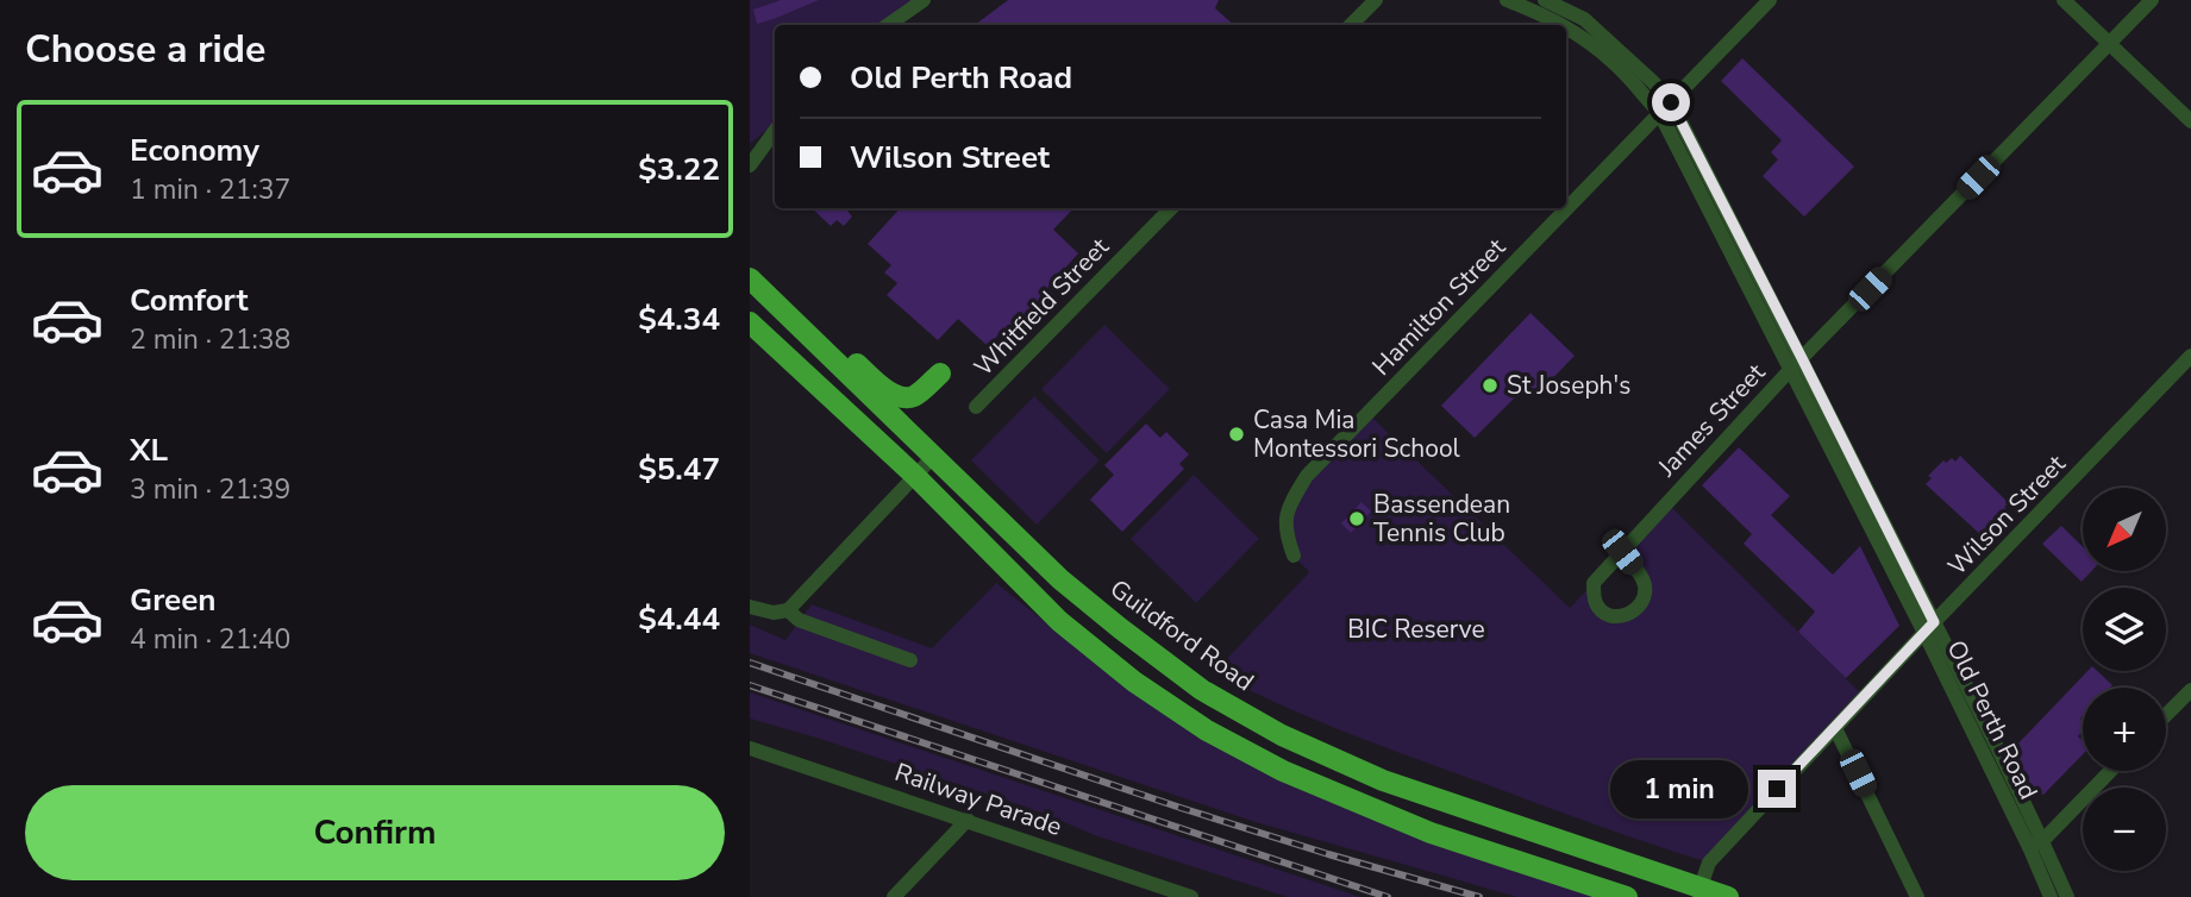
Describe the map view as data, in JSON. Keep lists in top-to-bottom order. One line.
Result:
{"streets":{"highway":["Guildford Road"],"street":["Whitfield Street","Hamilton Street","James Street","Wilson Street","Old Perth Road","Railway Parade"]},"crossings":[["Hamilton Street","Old Perth Road"],["James Street","Old Perth Road"],["Wilson Street","Guildford Road"],["Wilson Street","Old Perth Road"]],"parks":["BIC Reserve"],"places":["St Joseph's","Casa Mia Montessori School","Bassendean Tennis Club"],"north":"bottom left","page":{"heading":"Choose a ride","banner":["Old Perth Road","Wilson Street"],"list":[{"name":"Economy","note":"1 min · 21:37","value":"$3.22"},{"name":"Comfort","note":"2 min · 21:38","value":"$4.34"},{"name":"XL","note":"3 min · 21:39","value":"$5.47"},{"name":"Green","note":"4 min · 21:40","value":"$4.44"}],"map_buttons":["+","−"],"bubble":"1 min","buttons":"Confirm"}}
